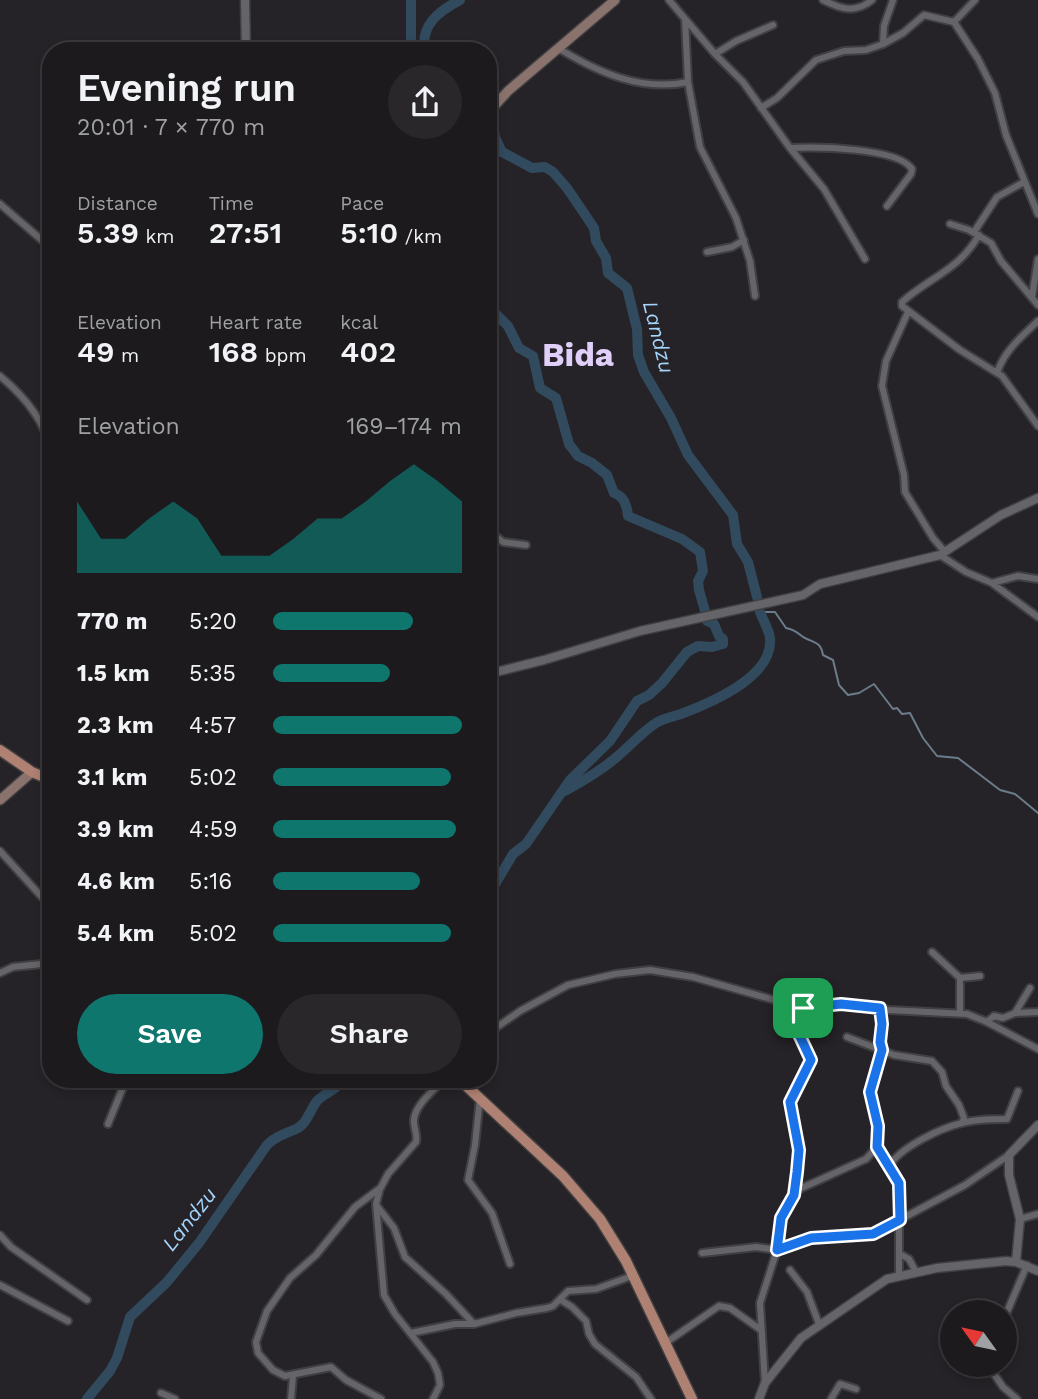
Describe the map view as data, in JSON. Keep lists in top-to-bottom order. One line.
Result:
{"districts":["Bida"],"water":["Landzu"],"north":"top left","page":{"heading":["Evening run","20:01 · 7 × 770 m"],"stats":[["Distance","5.39 km"],["Time","27:51"],["Pace","5:10 /km"],["Elevation","49 m"],["Heart rate","168 bpm"],["kcal","402"]],"chart":["Elevation","169–174 m"],"list":[{"name":"770 m","note":"5:20"},{"name":"1.5 km","note":"5:35"},{"name":"2.3 km","note":"4:57"},{"name":"3.1 km","note":"5:02"},{"name":"3.9 km","note":"4:59"},{"name":"4.6 km","note":"5:16"},{"name":"5.4 km","note":"5:02"}],"buttons":["Save","Share"]}}
